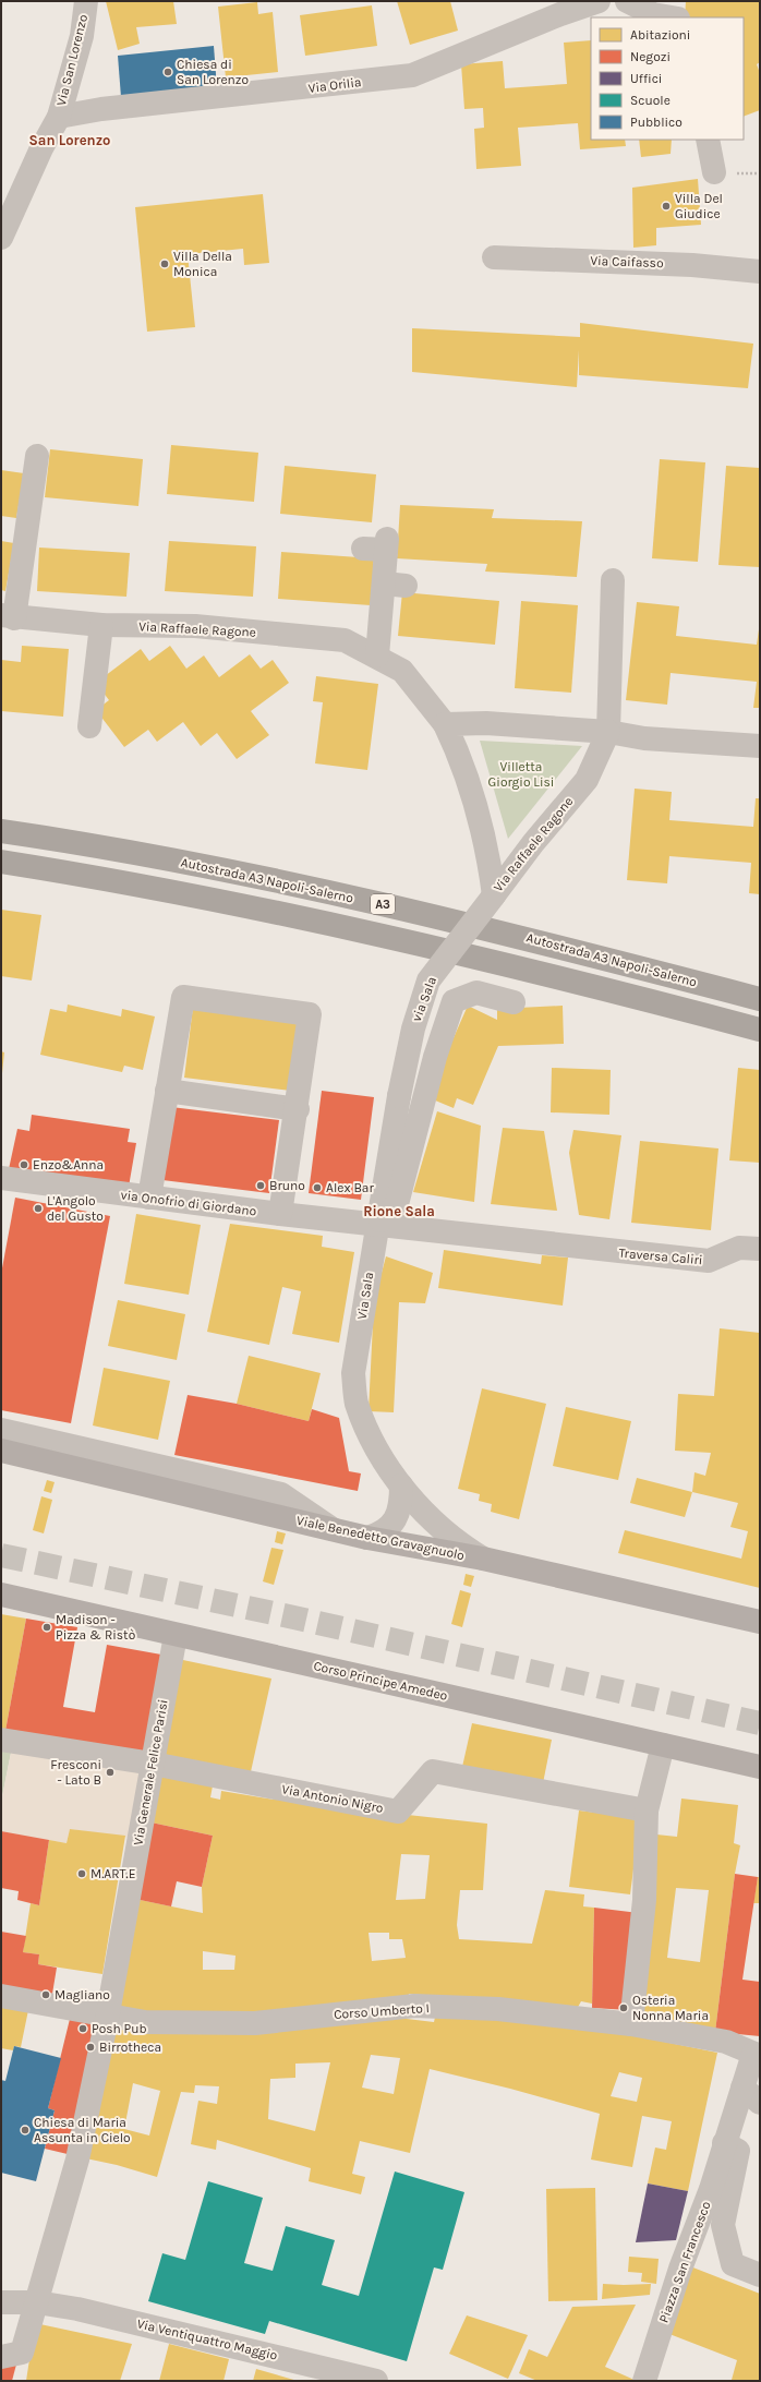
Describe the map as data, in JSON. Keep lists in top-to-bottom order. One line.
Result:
{"streets":{"highway":["Autostrada A3 Napoli-Salerno","A3"],"main road":["Viale Benedetto Gravagnuolo","Corso Principe Amedeo"],"street":["Via San Lorenzo","Via Orilia","Via Caifasso","Via Raffaele Ragone","via Sala","via Onofrio di Giordano","Traversa Caliri","Via Sala","Via Generale Felice Parisi","Via Antonio Nigro","Corso Umberto I","Piazza San Francesco","Via Ventiquattro Maggio"]},"crossings":[["Via San Lorenzo","Via Orilia"],["Via Raffaele Ragone","via Sala"],["via Sala","Via Sala"],["via Onofrio di Giordano","Traversa Caliri"],["via Onofrio di Giordano","Via Sala"],["Traversa Caliri","Via Sala"],["Via Sala","Viale Benedetto Gravagnuolo"],["Corso Principe Amedeo","Via Generale Felice Parisi"],["Via Generale Felice Parisi","Via Antonio Nigro"],["Via Generale Felice Parisi","Corso Umberto I"],["Via Generale Felice Parisi","Via Ventiquattro Maggio"],["Corso Umberto I","Piazza San Francesco"]],"districts":["San Lorenzo","Rione Sala"],"parks":["Villetta Giorgio Lisi"],"places":["Chiesa di San Lorenzo","Villa Del Giudice","Villa Della Monica","Enzo&Anna","Bruno","Alex Bar","L'Angolo del Gusto","Madison - Pizza & Ristò","Fresconi - Lato B","M.ART.E","Magliano","Osteria Nonna Maria","Posh Pub","Birrotheca","Chiesa di Maria Assunta in Cielo"],"legend":["Abitazioni","Negozi","Uffici","Scuole","Pubblico"]}
